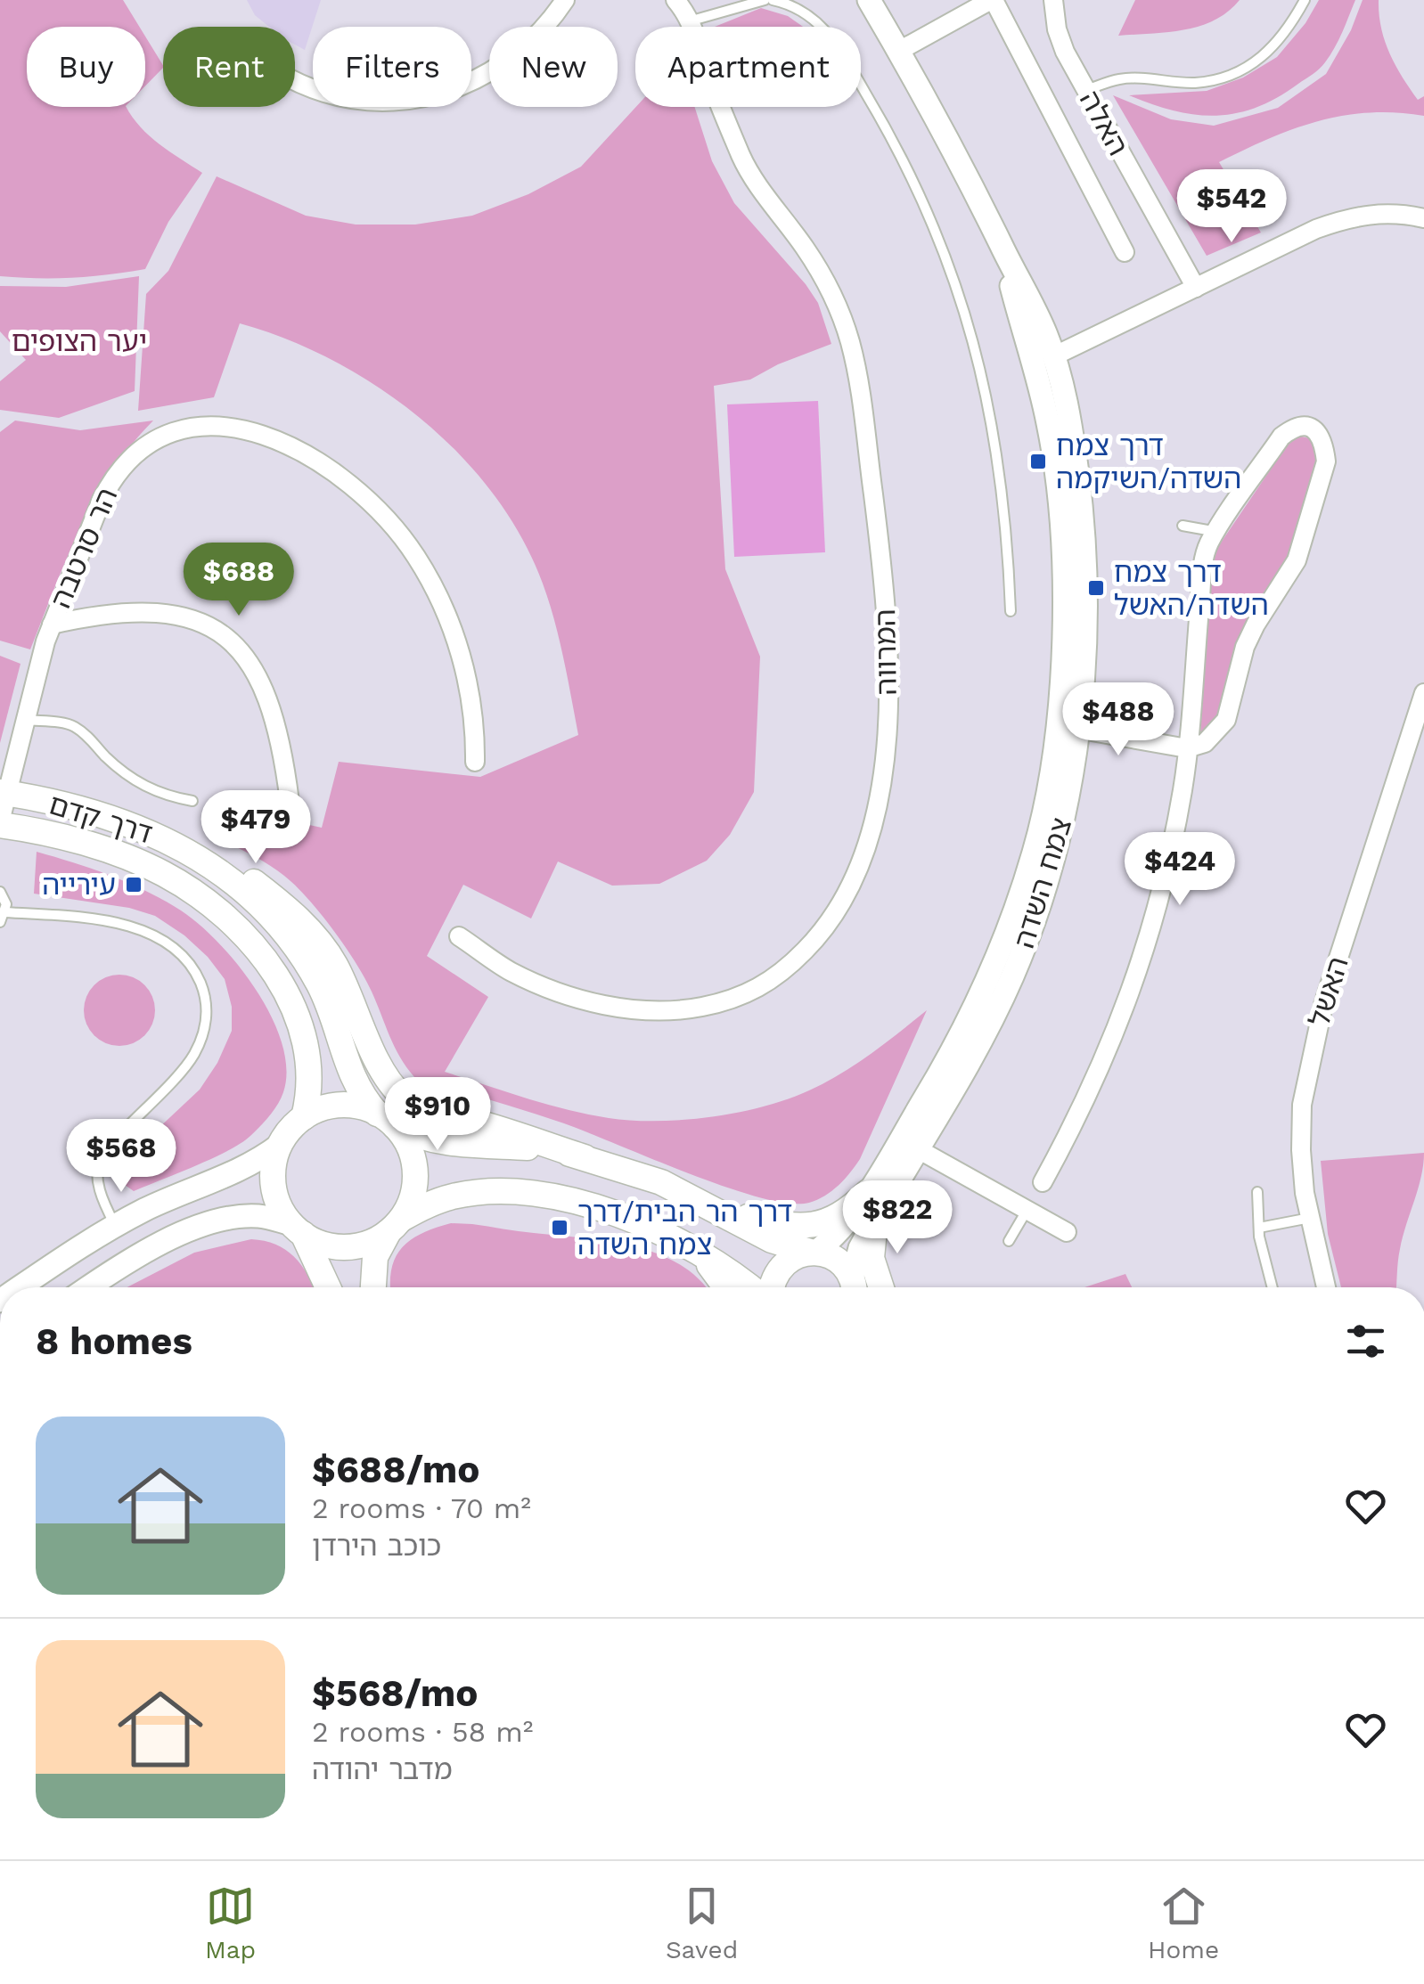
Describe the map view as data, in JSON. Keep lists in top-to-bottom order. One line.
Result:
{"streets":{"main road":["דרך קדם"],"street":["האלה","הר סרטבה","המרווה","צמח השדה","האשל"]},"crossings":[["הר סרטבה","דרך קדם"]],"parks":["יער הצופים"],"places":{"transit":["דרך צמח השדה/השיקמה","דרך צמח השדה/האשל","עירייה","דרך הר הבית/דרך צמח השדה"]},"page":{"chip":["Buy","Rent","Filters","New","Apartment"],"price":["$542","$688","$488","$479","$424","$910","$568","$822"],"heading":"8 homes","list":[{"name":"$688/mo","note":"2 rooms · 70 m² · כוכב הירדן"},{"name":"$568/mo","note":"2 rooms · 58 m² · מדבר יהודה"}],"tabs":["Map","Saved","Home"]}}
